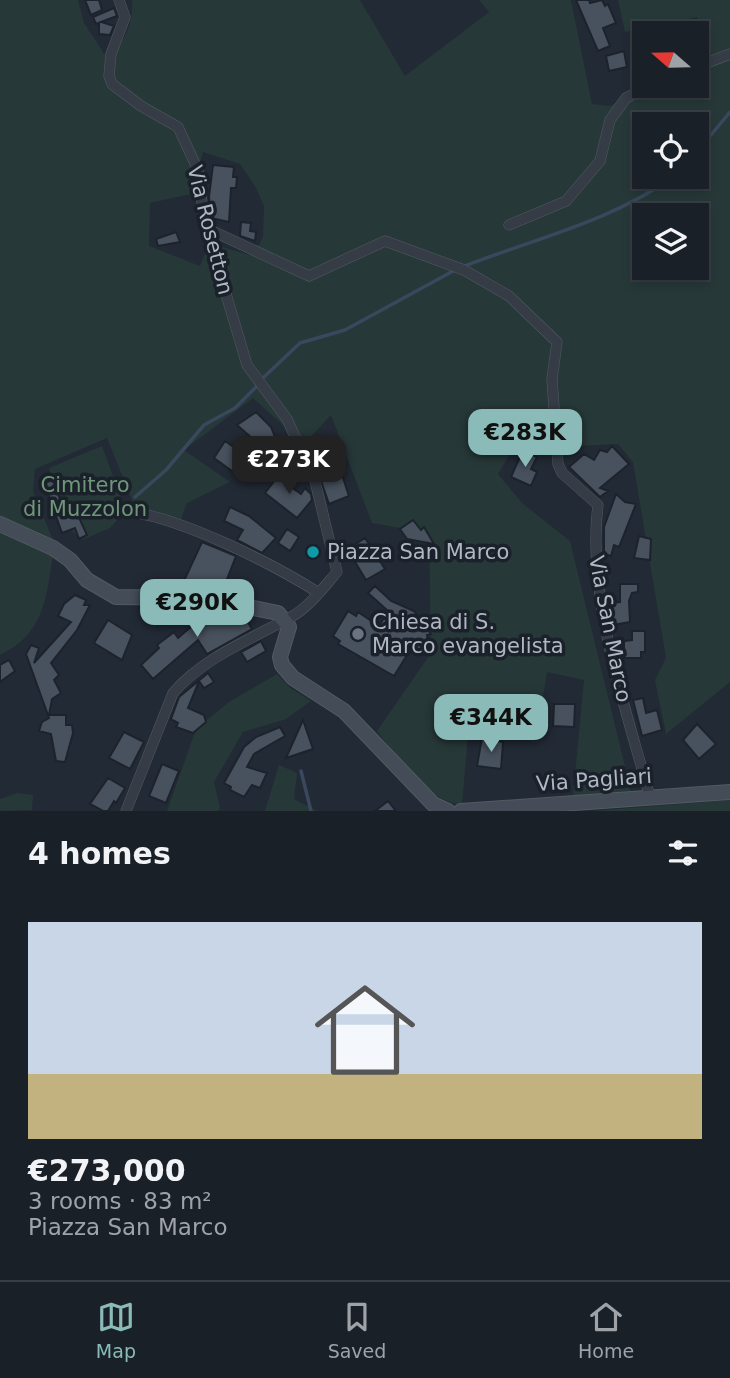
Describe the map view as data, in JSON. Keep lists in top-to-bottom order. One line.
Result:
{"streets":{"street":["Via Rosetton","Via San Marco","Via Pagliari"]},"crossings":[["Via Rosetton","Via San Marco"],["Via San Marco","Via Pagliari"]],"parks":["Cimitero di Muzzolon"],"places":["Piazza San Marco","Chiesa di S. Marco evangelista"],"north":"left","page":{"price":["€283K","€273K","€290K","€344K"],"heading":"4 homes","list":[{"name":"€273,000","note":"3 rooms · 83 m² · Piazza San Marco"}],"tabs":["Map","Saved","Home"]}}
